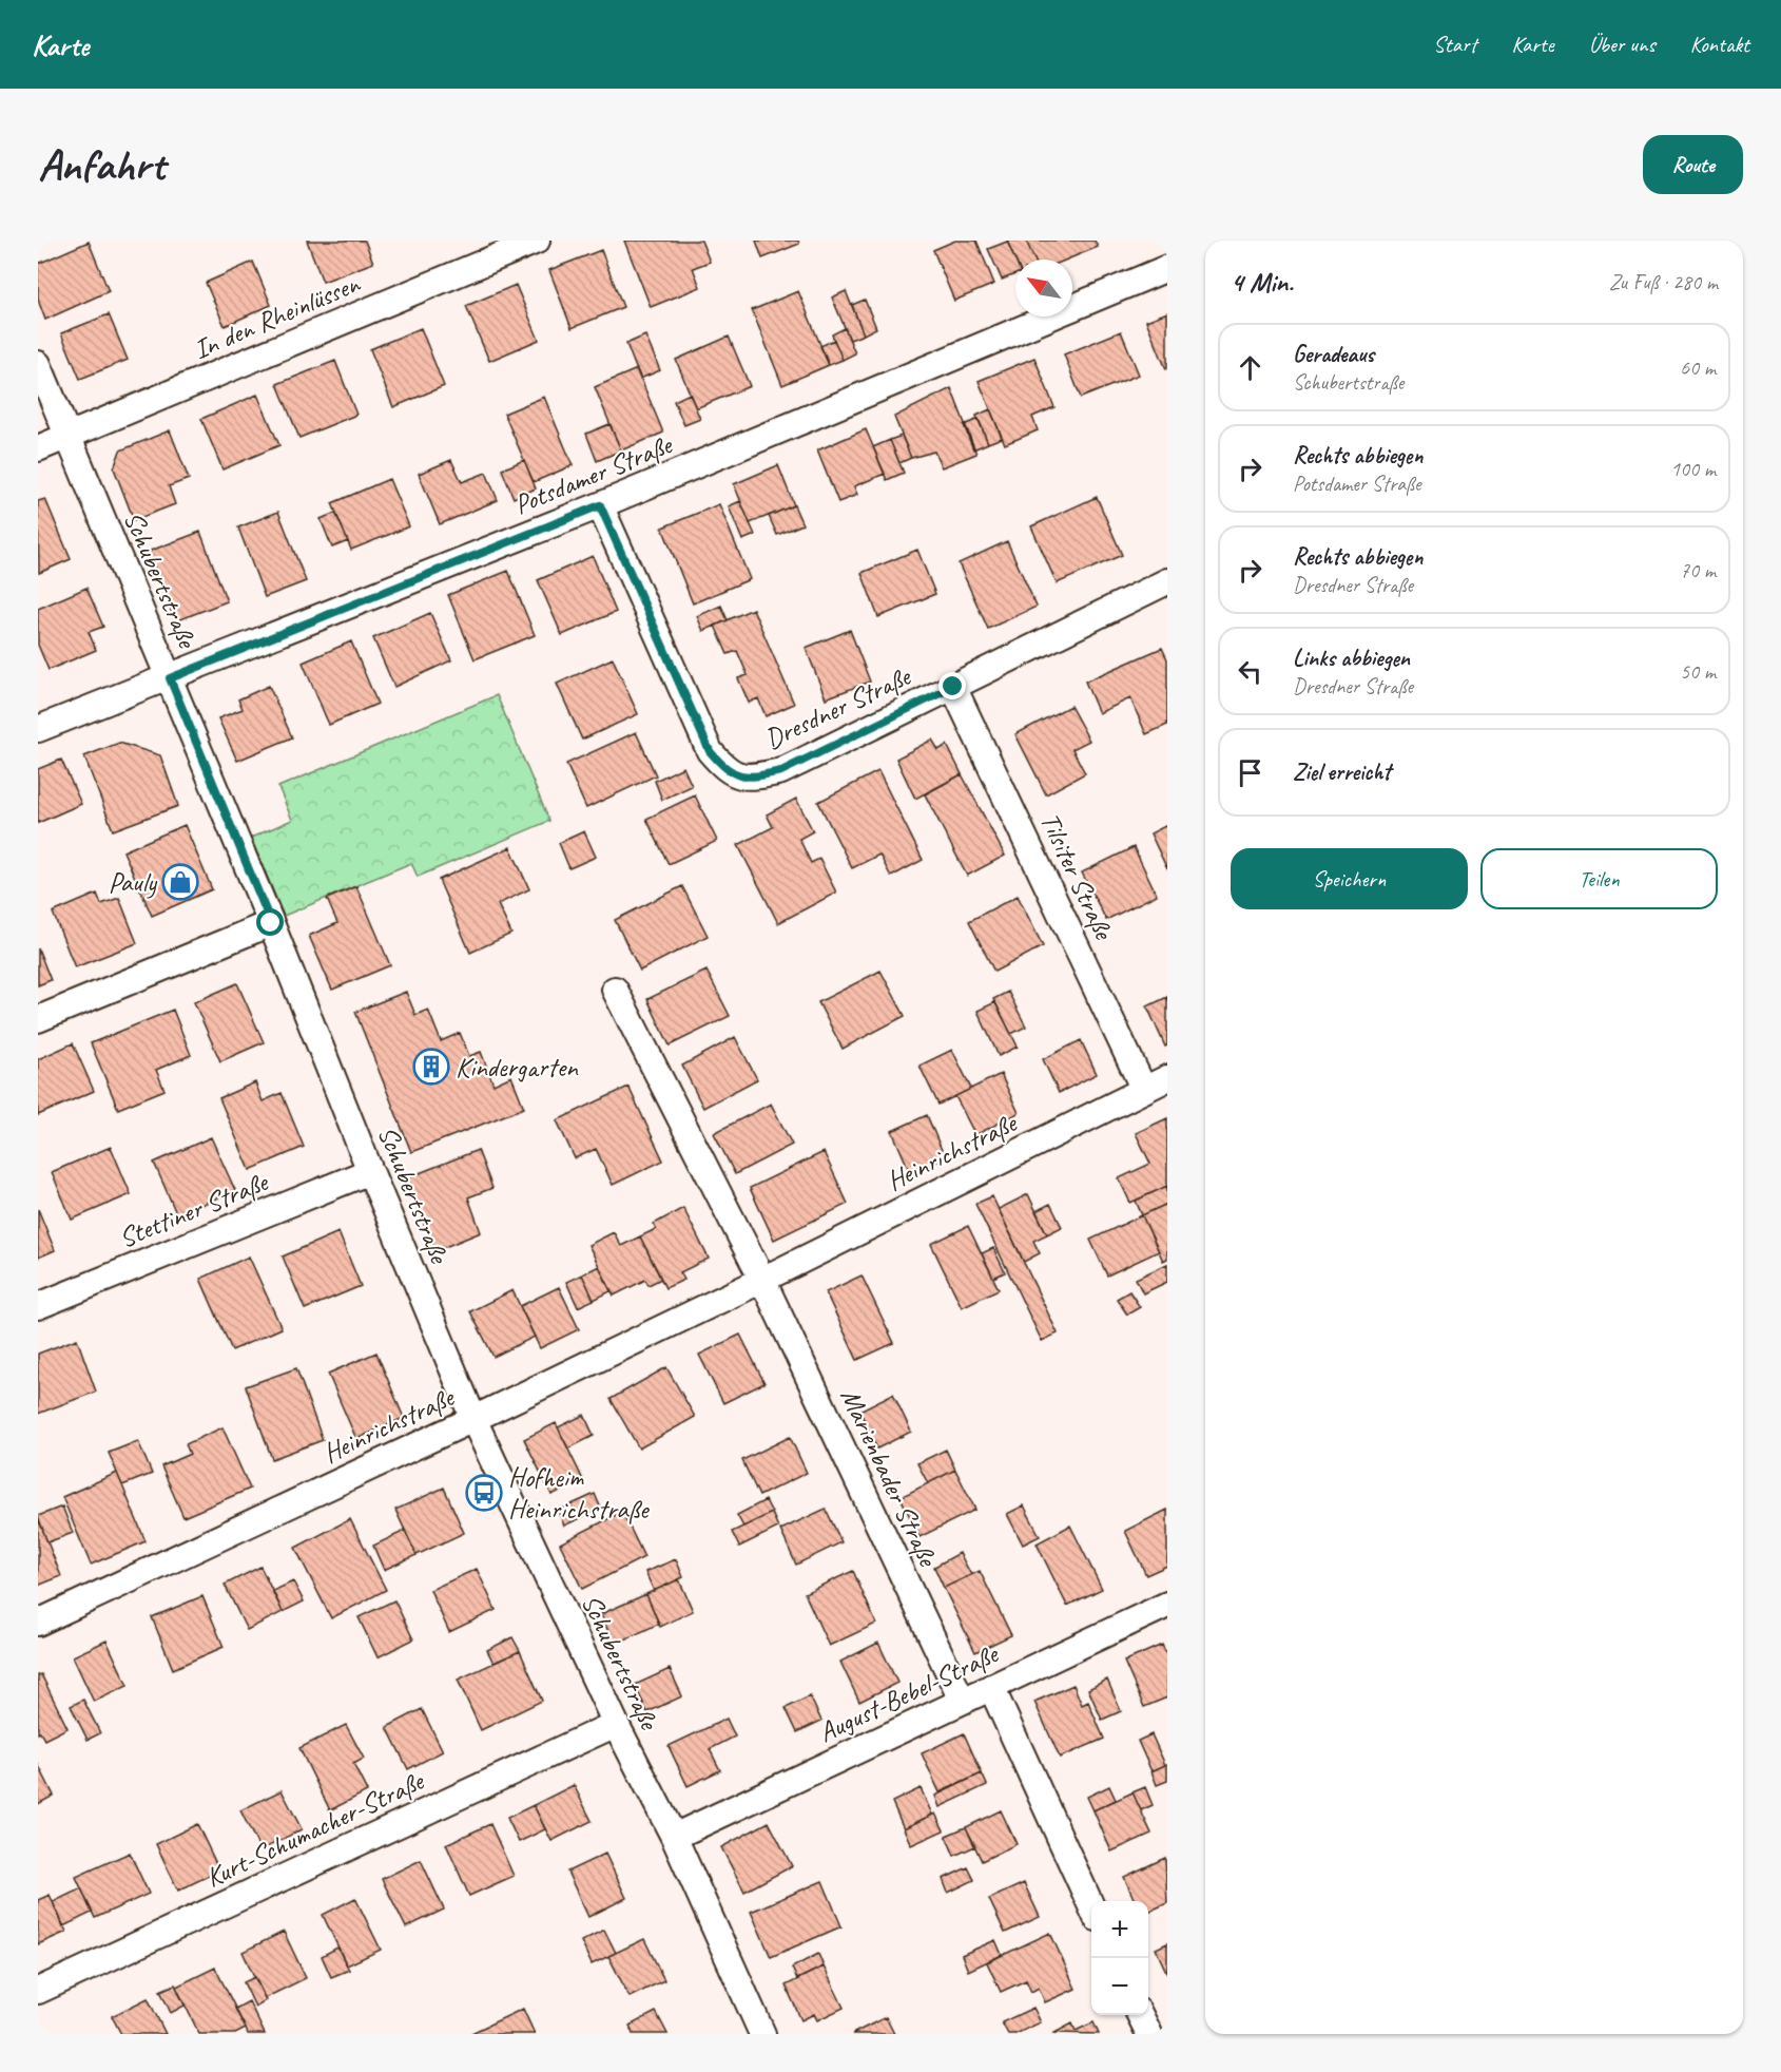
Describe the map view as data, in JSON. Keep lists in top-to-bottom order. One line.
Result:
{"streets":{"street":["In den Rheinlüssen","Potsdamer Straße","Schubertstraße","Dresdner Straße","Tilsiter Straße","Heinrichstraße","Stettiner Straße","Marienbader Straße","August-Bebel-Straße","Kurt-Schumacher-Straße"]},"crossings":[["In den Rheinlüssen","Schubertstraße"],["Potsdamer Straße","Schubertstraße"],["Potsdamer Straße","Dresdner Straße"],["Schubertstraße","Heinrichstraße"],["Schubertstraße","Stettiner Straße"],["Schubertstraße","August-Bebel-Straße"],["Schubertstraße","Kurt-Schumacher-Straße"],["Dresdner Straße","Tilsiter Straße"],["Tilsiter Straße","Heinrichstraße"],["Heinrichstraße","Marienbader Straße"],["Marienbader Straße","August-Bebel-Straße"]],"places":{"shop":["Pauly"],"building":["Kindergarten"],"bus stop":["Hofheim Heinrichstraße"]},"north":"top left","page":{"header":"Karte","nav":["Start","Karte","Über uns","Kontakt"],"buttons":["Route",["Speichern","Teilen"]],"title":"Anfahrt","heading":["4 Min.","Zu Fuß · 280 m"],"list":[["Geradeaus","Schubertstraße","60 m"],["Rechts abbiegen","Potsdamer Straße","100 m"],["Rechts abbiegen","Dresdner Straße","70 m"],["Links abbiegen","Dresdner Straße","50 m"],"Ziel erreicht"],"map_buttons":["+","−"]}}
